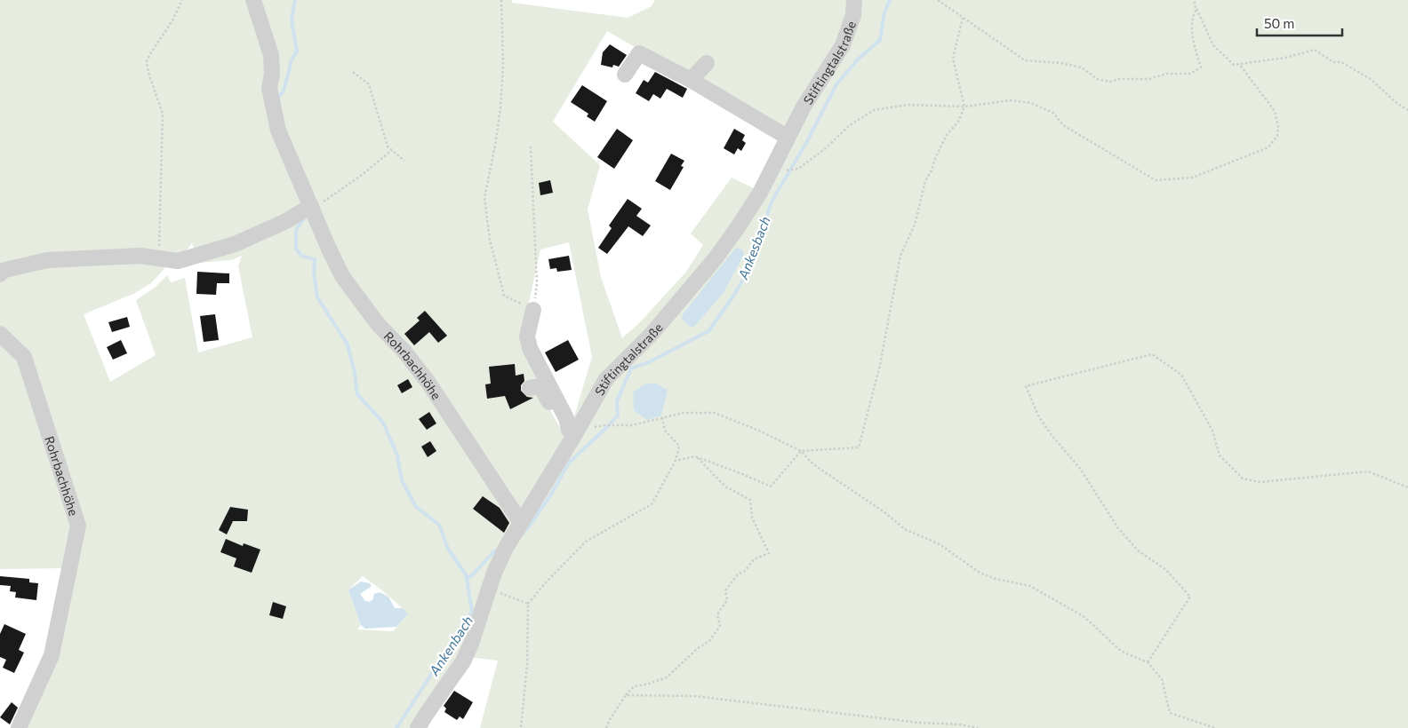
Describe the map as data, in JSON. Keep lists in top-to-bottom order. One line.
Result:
{"streets":{"street":["Stiftingtalstraße","Rohrbachhöhe"]},"crossings":[["Stiftingtalstraße","Rohrbachhöhe"]],"water":["Ankesbach","Ankenbach"],"scale_bar":"50 m"}
